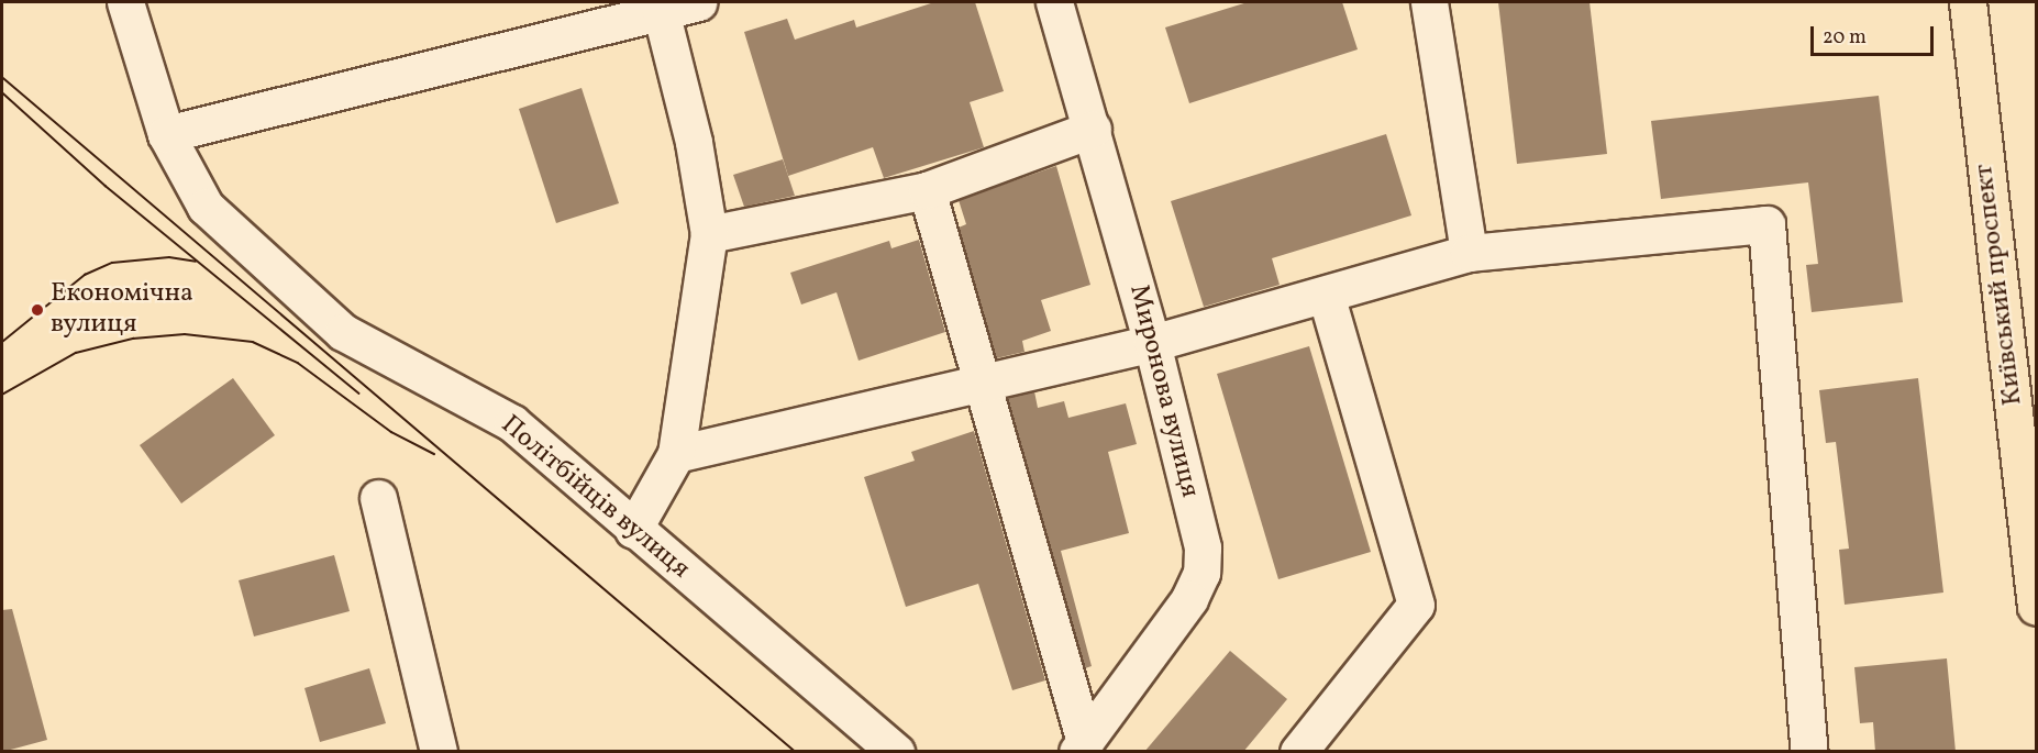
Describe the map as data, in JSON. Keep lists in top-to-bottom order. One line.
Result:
{"streets":{"main road":["Київський проспект"],"street":["Миронова вулиця","Політбійців вулиця"]},"places":["Економічна вулиця"],"scale_bar":"20 m"}
